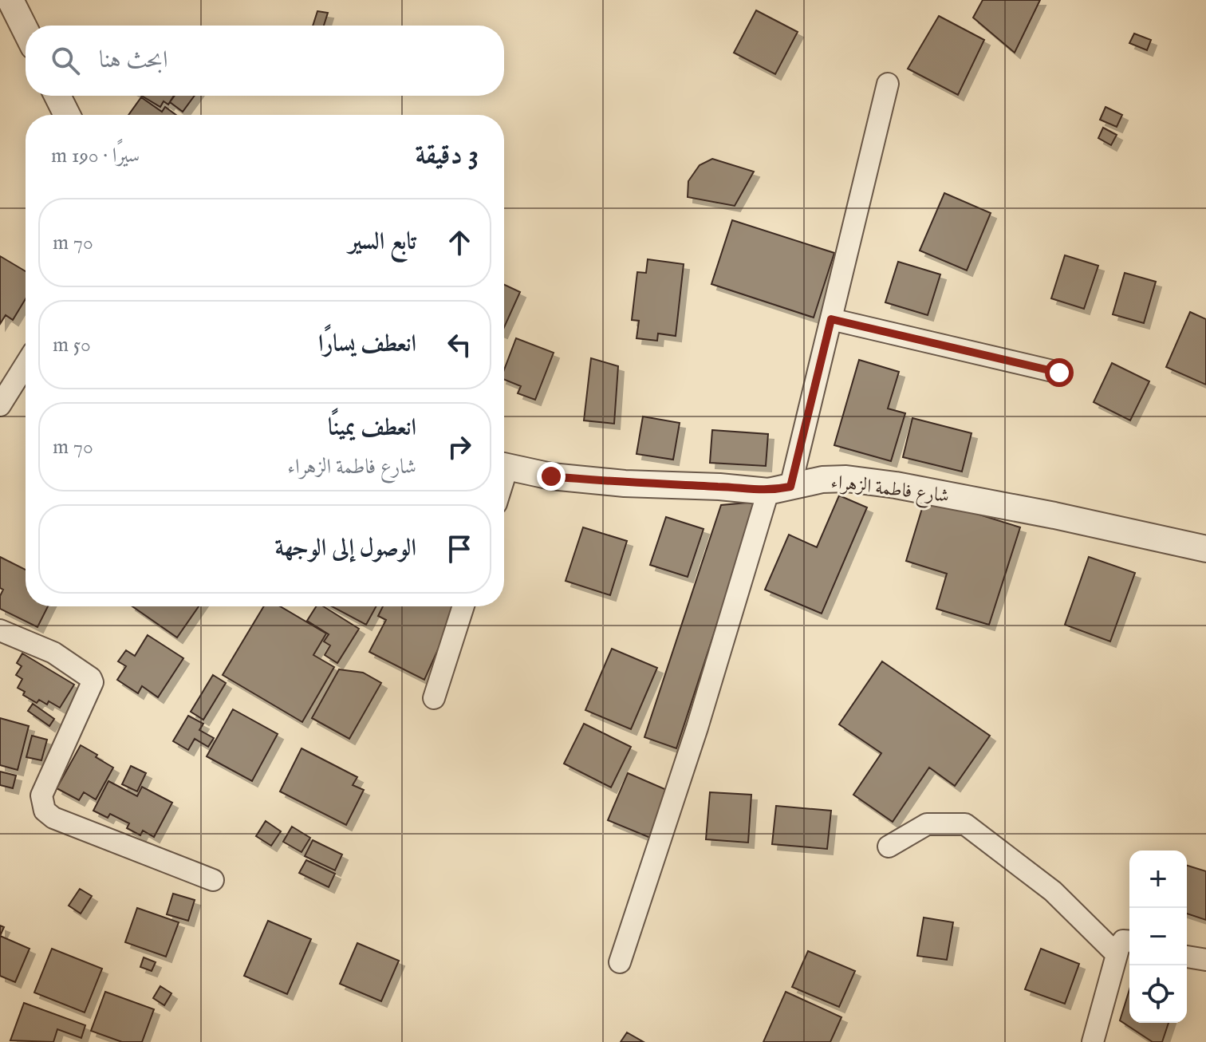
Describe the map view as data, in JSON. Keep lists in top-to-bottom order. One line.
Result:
{"streets":{"street":["شارع فاطمة الزهراء"]},"page":{"search":"ابحث هنا","heading":["3 دقيقة","سيرًا · 190 m"],"list":[["تابع السير","70 m"],["انعطف يسارًا","50 m"],["انعطف يمينًا","شارع فاطمة الزهراء","70 m"],"الوصول إلى الوجهة"],"map_buttons":["+","−"]}}
